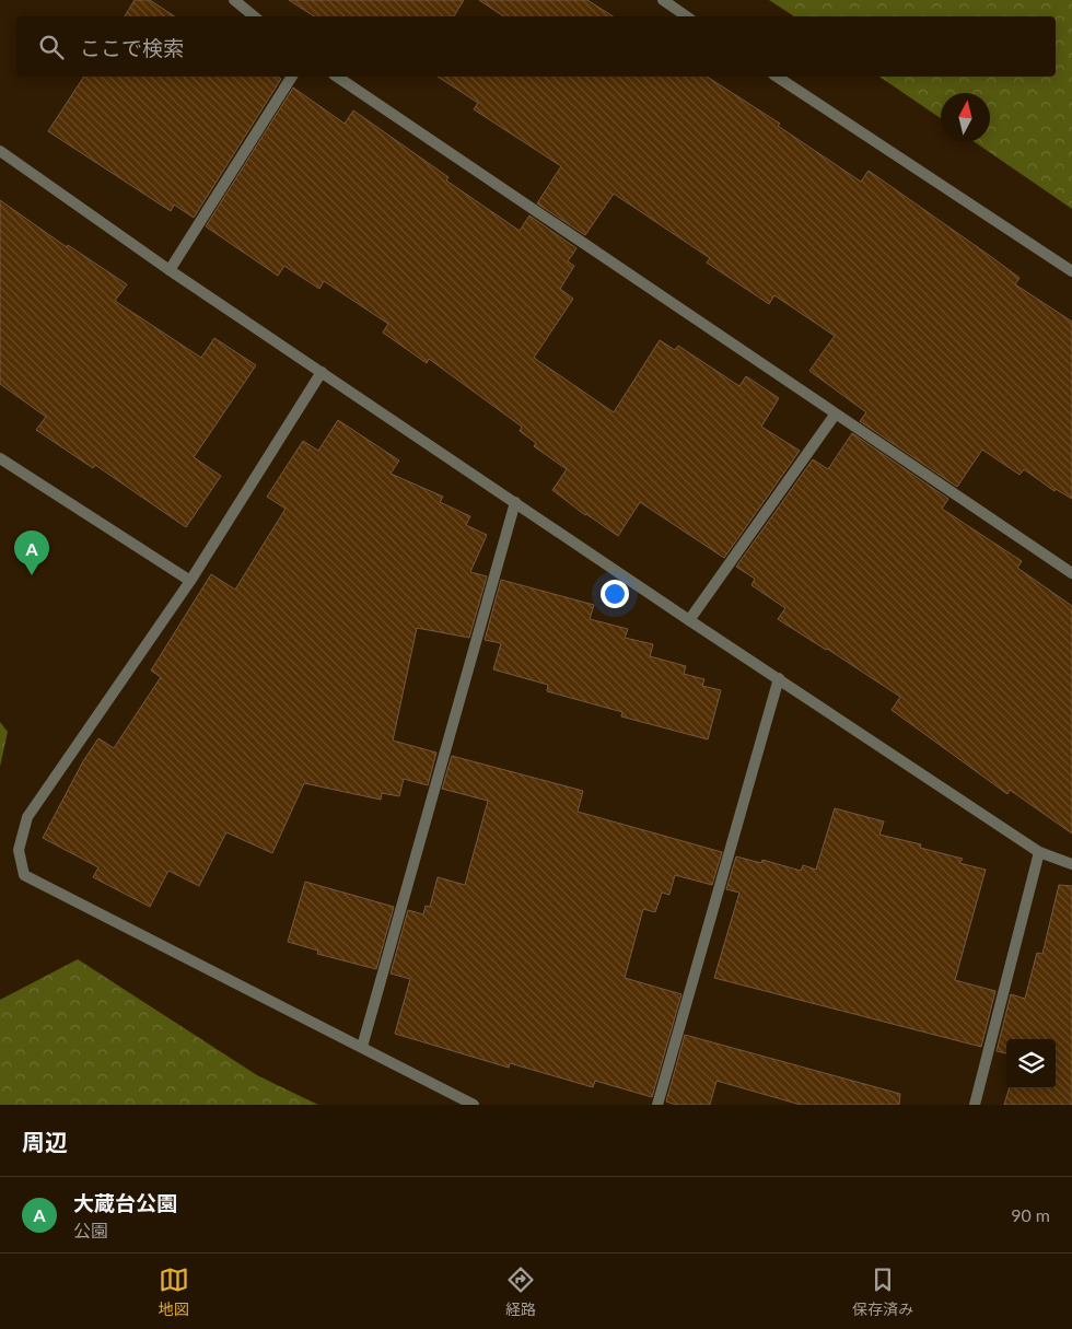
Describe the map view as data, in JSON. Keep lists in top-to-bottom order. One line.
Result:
{"north":"top","page":{"search":"ここで検索","pins":"A","heading":"周辺","list":[{"mark":"A","name":"大蔵台公園","note":"公園","value":"90 m"}],"nav":["地図","経路","保存済み"]}}
